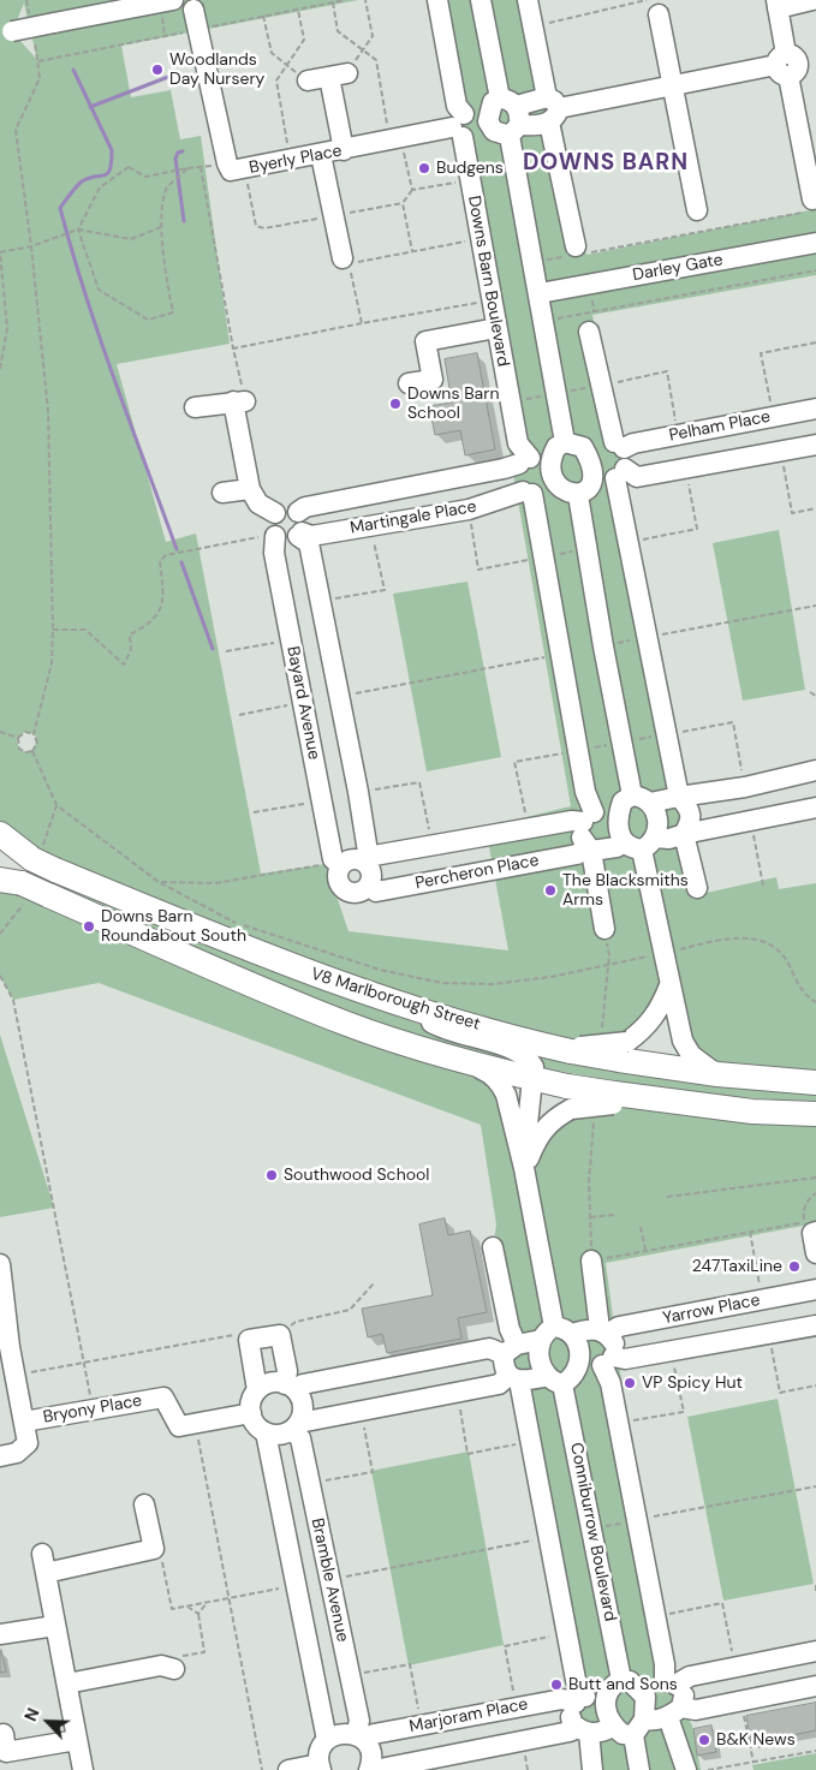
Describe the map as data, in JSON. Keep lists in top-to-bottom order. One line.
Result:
{"streets":{"main road":["V8 Marlborough Street"],"street":["Byerly Place","Darley Gate","Downs Barn Boulevard","Pelham Place","Martingale Place","Bayard Avenue","Percheron Place","Yarrow Place","Bryony Place","Conniburrow Boulevard","Bramble Avenue","Marjoram Place"]},"crossings":[["Byerly Place","Downs Barn Boulevard"],["Downs Barn Boulevard","Martingale Place"],["Pelham Place","Martingale Place"],["Martingale Place","Bayard Avenue"],["Bayard Avenue","Percheron Place"],["Yarrow Place","Conniburrow Boulevard"],["Conniburrow Boulevard","Marjoram Place"],["Bramble Avenue","Marjoram Place"]],"districts":["DOWNS BARN"],"places":["Woodlands Day Nursery","Budgens","Downs Barn School","The Blacksmiths Arms","Downs Barn Roundabout South","Southwood School","247TaxiLine","VP Spicy Hut","Butt and Sons","B&K News"],"north":"top left"}
